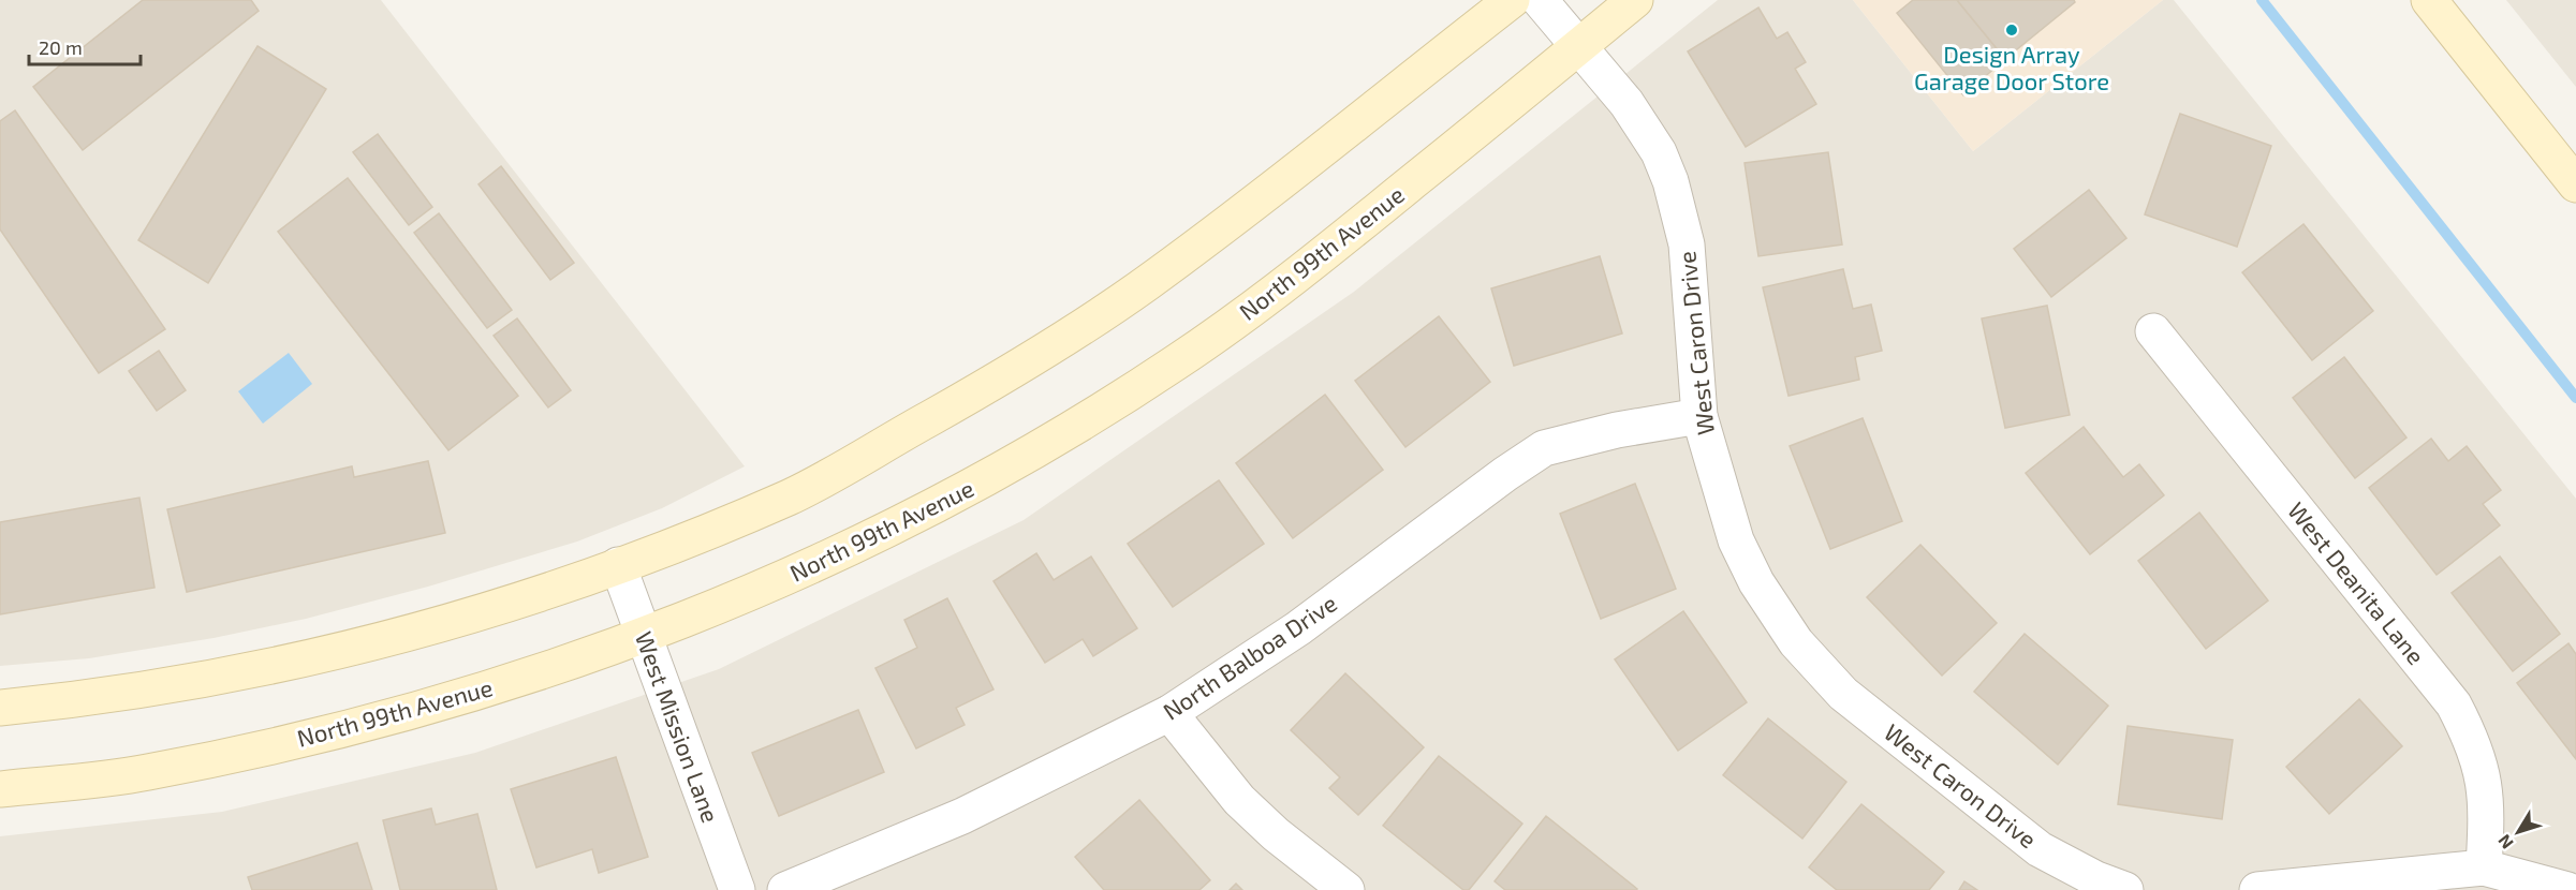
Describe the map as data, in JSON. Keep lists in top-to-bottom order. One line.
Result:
{"streets":{"main road":["North 99th Avenue"],"street":["West Caron Drive","West Deanita Lane","North Balboa Drive","West Mission Lane"]},"crossings":[["North 99th Avenue","West Caron Drive"],["North 99th Avenue","West Mission Lane"],["West Caron Drive","North Balboa Drive"]],"places":["Design Array Garage Door Store"],"scale_bar":"20 m","north":"bottom left"}
